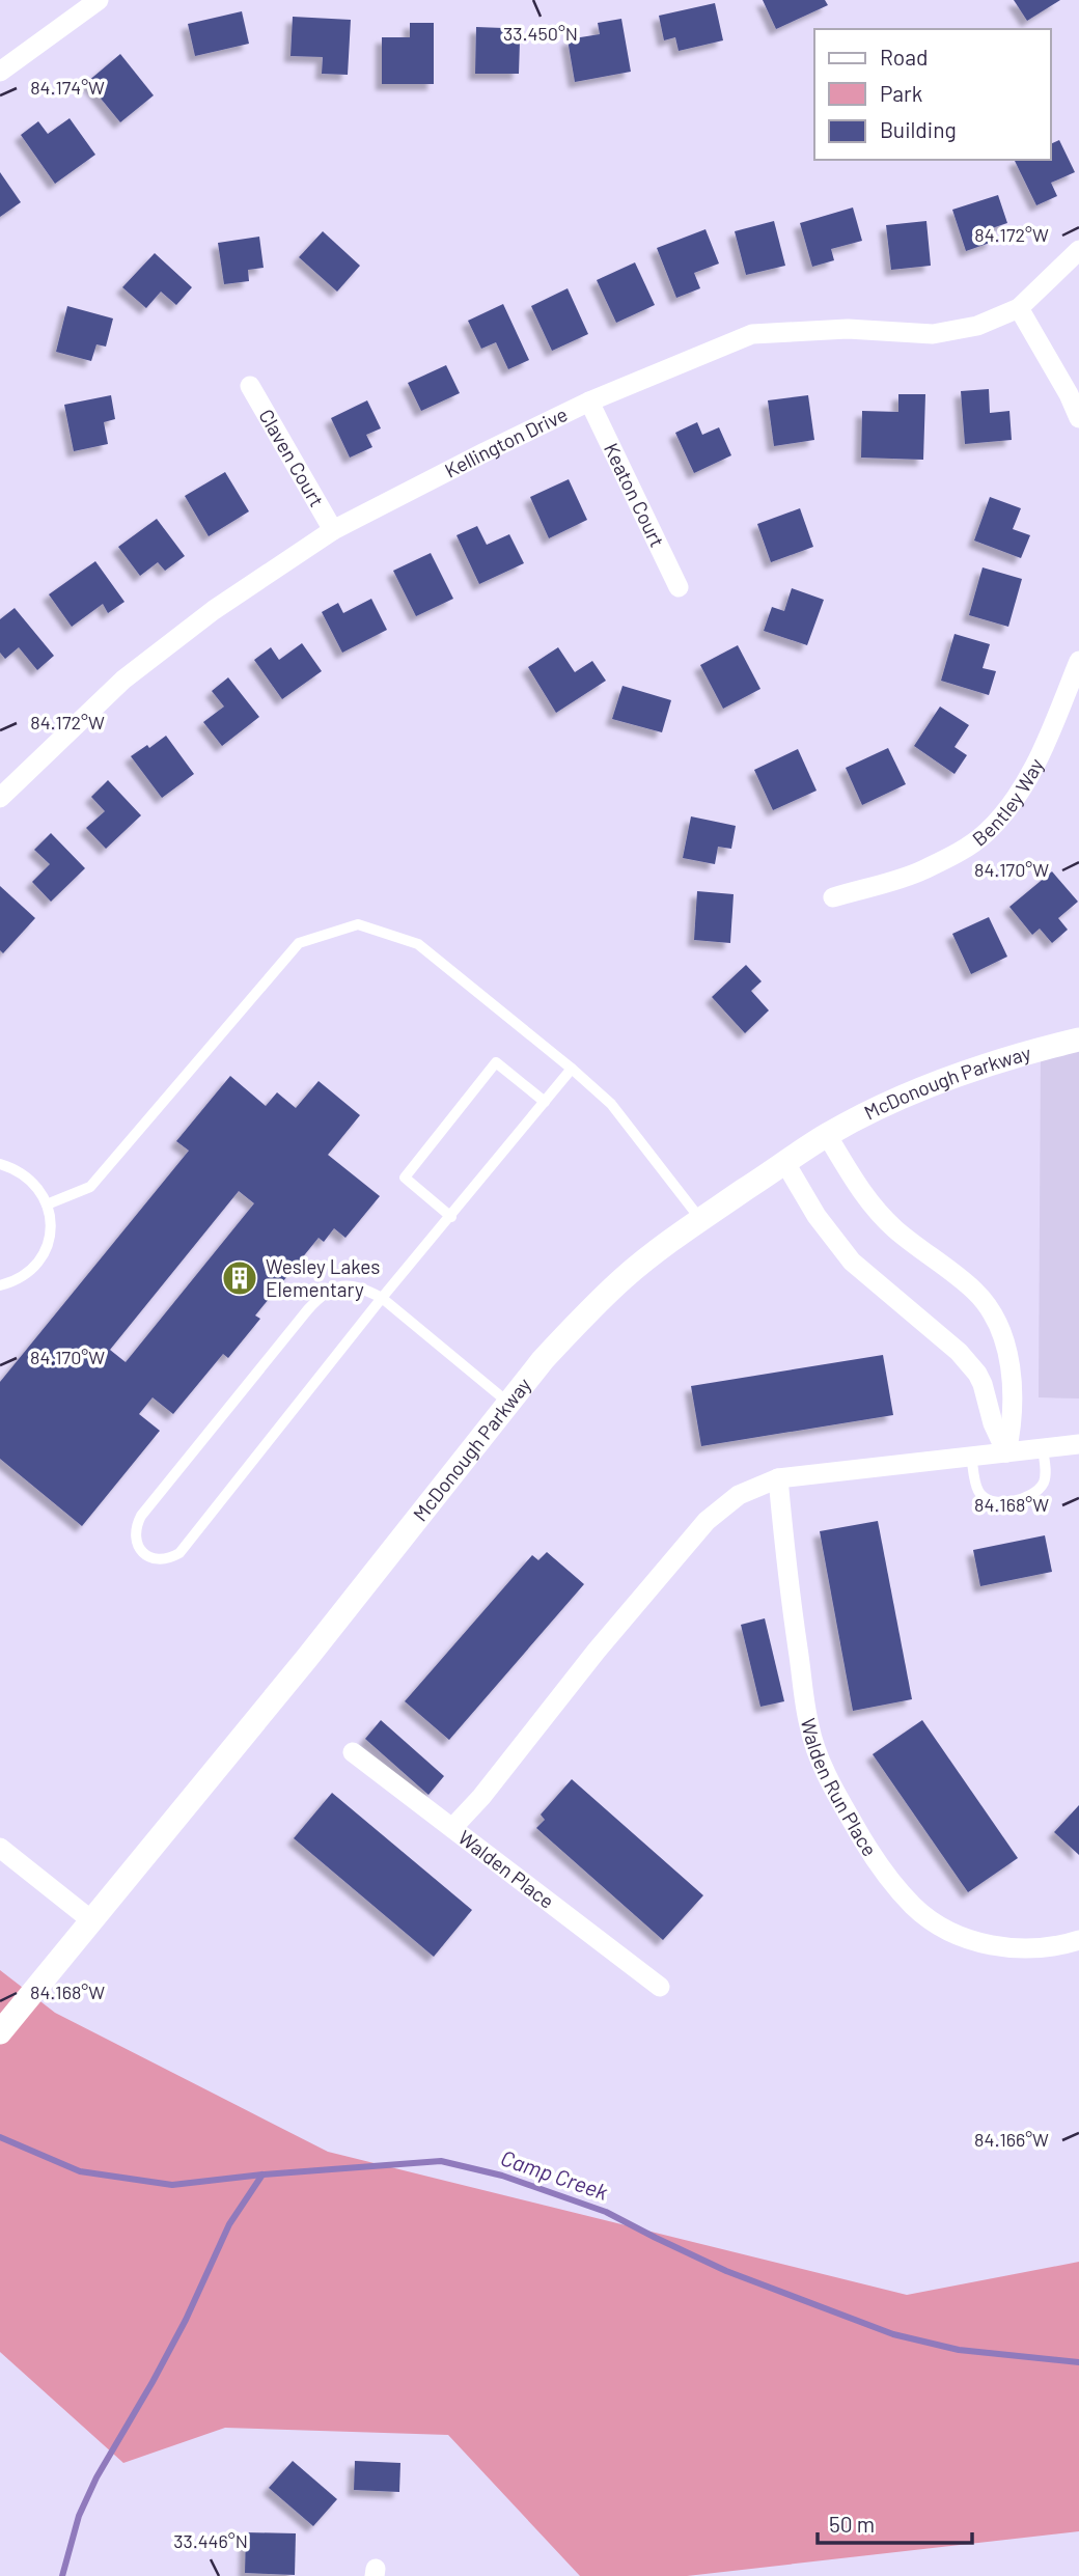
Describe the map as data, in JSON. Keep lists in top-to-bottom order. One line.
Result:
{"streets":{"street":["Kellington Drive","Claven Court","Keaton Court","Bentley Way","McDonough Parkway","Walden Run Place","Walden Place"]},"crossings":[["Kellington Drive","Claven Court"],["Kellington Drive","Keaton Court"]],"water":["Camp Creek"],"places":{"building":["Wesley Lakes Elementary"]},"legend":["Road","Park","Building"],"scale_bar":"50 m","coordinates":["33.450°N","84.174°W","84.172°W","84.170°W","84.168°W","84.166°W","33.446°N"]}
